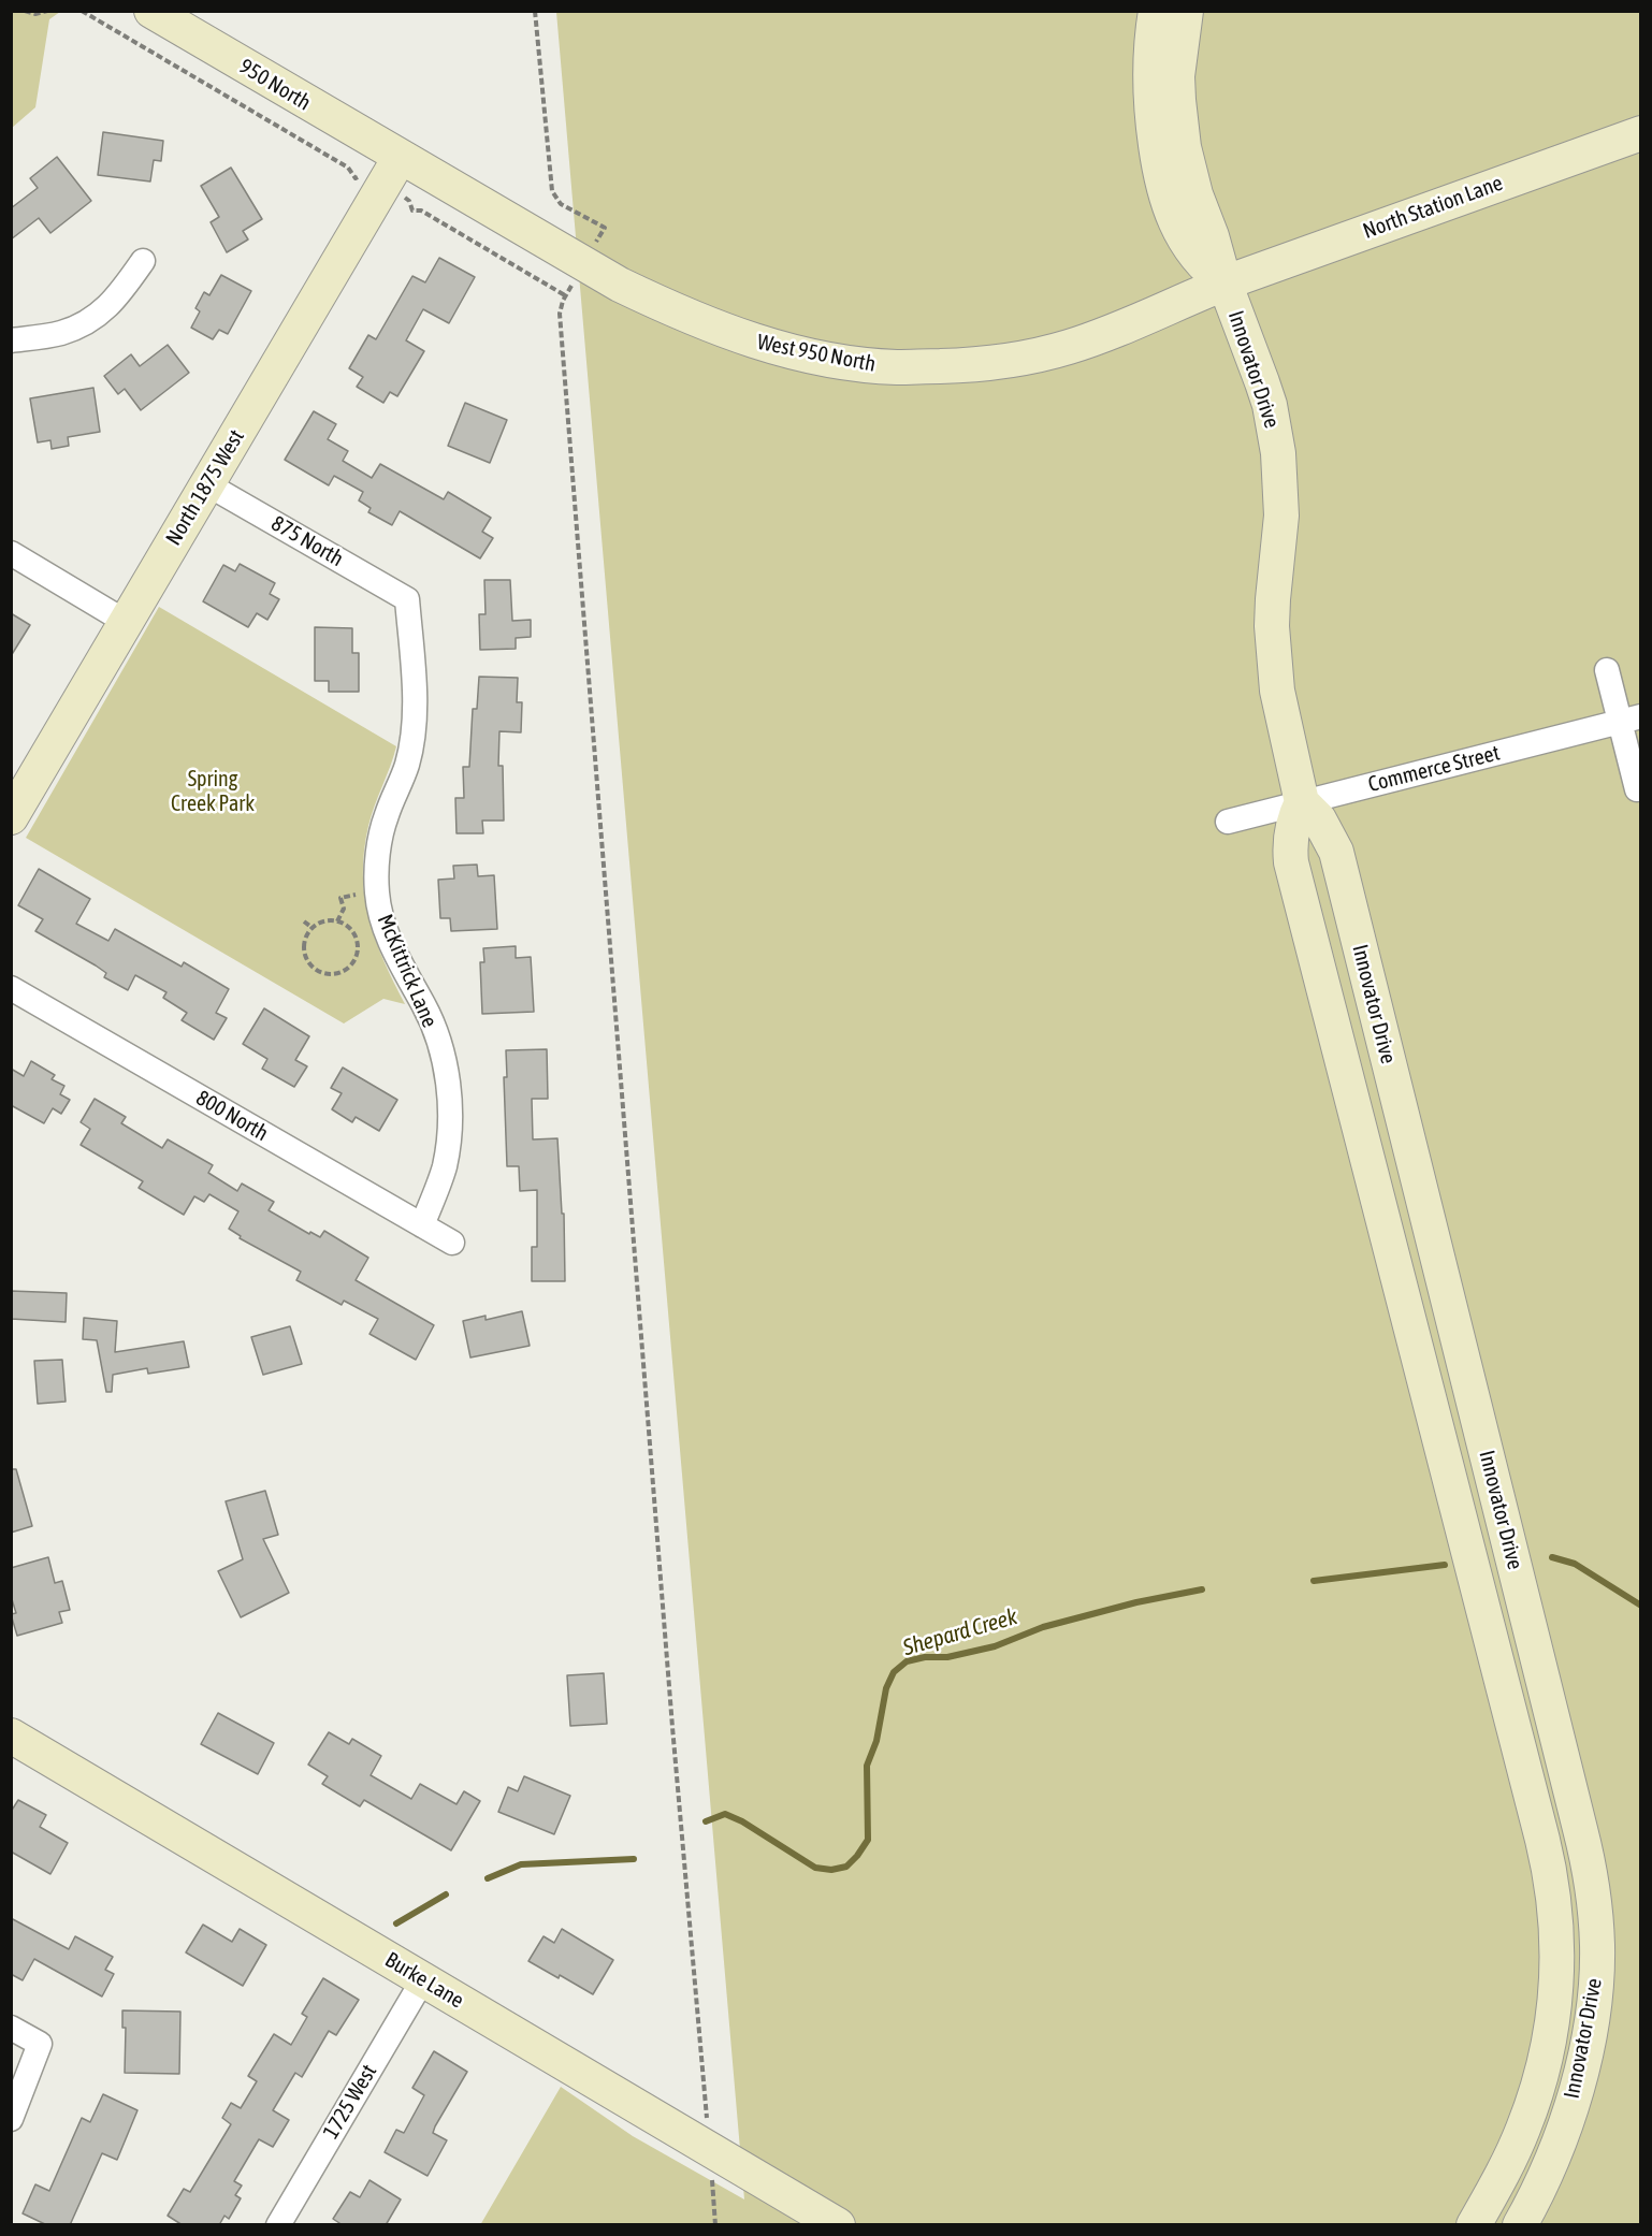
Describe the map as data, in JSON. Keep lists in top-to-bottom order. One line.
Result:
{"streets":{"main road":["950 North","North Station Lane","West 950 North","Innovator Drive","North 1875 West","Burke Lane"],"street":["875 North","Commerce Street","McKittrick Lane","800 North","1725 West"]},"crossings":[["950 North","West 950 North"],["950 North","North 1875 West"],["North Station Lane","West 950 North"],["North Station Lane","Innovator Drive"],["West 950 North","Innovator Drive"],["West 950 North","North 1875 West"],["Innovator Drive","Commerce Street"],["North 1875 West","875 North"],["875 North","McKittrick Lane"],["McKittrick Lane","800 North"],["Burke Lane","1725 West"]],"water":["Shepard Creek"],"parks":["Spring Creek Park"]}
